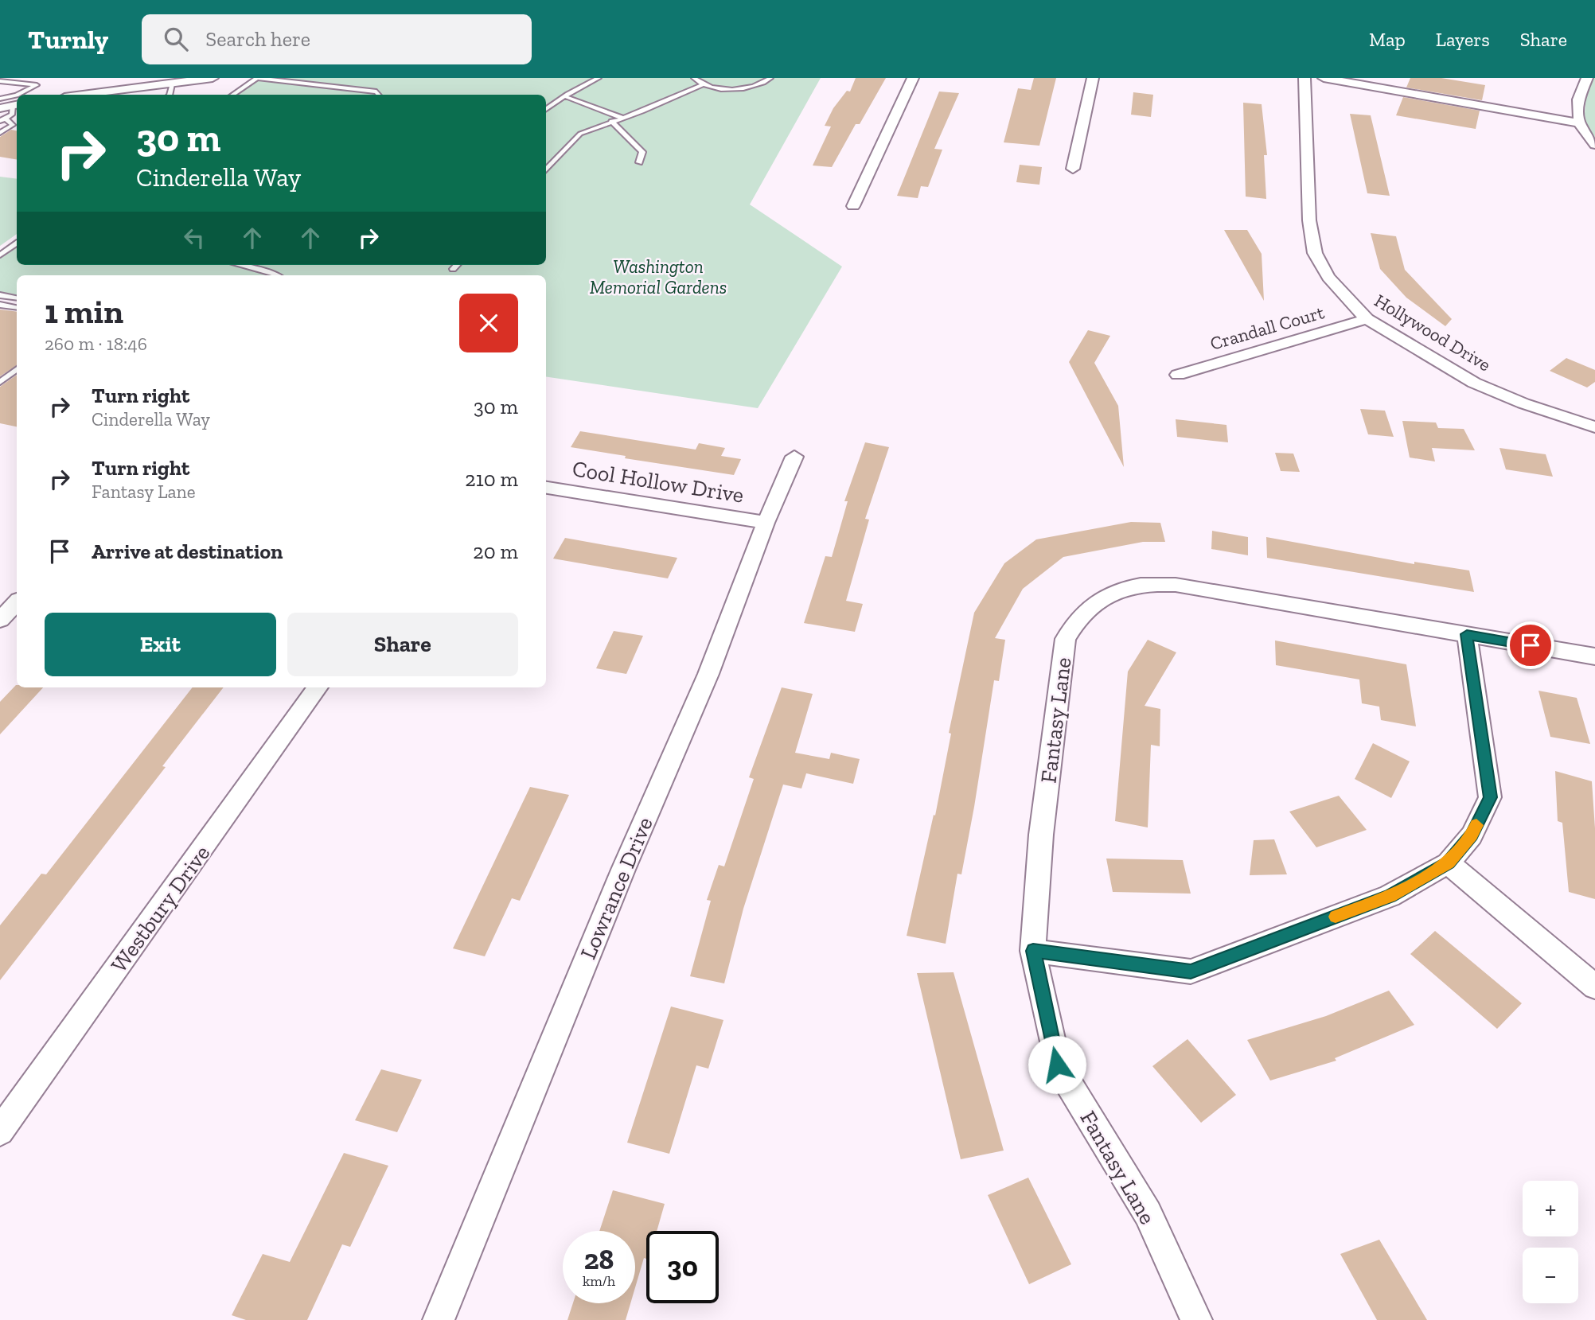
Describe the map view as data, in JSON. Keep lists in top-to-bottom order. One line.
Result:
{"streets":{"street":["Crandall Court","Hollywood Drive","Cool Hollow Drive","Fantasy Lane","Lowrance Drive","Westbury Drive"]},"crossings":[["Crandall Court","Hollywood Drive"],["Cool Hollow Drive","Lowrance Drive"]],"parks":["Washington Memorial Gardens"],"page":{"header":"Turnly","search":"Search here","nav":["Map","Layers","Share"],"turn":["30 m","Cinderella Way"],"heading":["1 min","260 m · 18:46"],"list":[{"name":"Turn right","note":"Cinderella Way","value":"30 m"},{"name":"Turn right","note":"Fantasy Lane","value":"210 m"},{"name":"Arrive at destination","value":"20 m"}],"buttons":["Exit","Share"],"map_buttons":["+","−"],"speed":"28 km/h","limit":"30"}}
